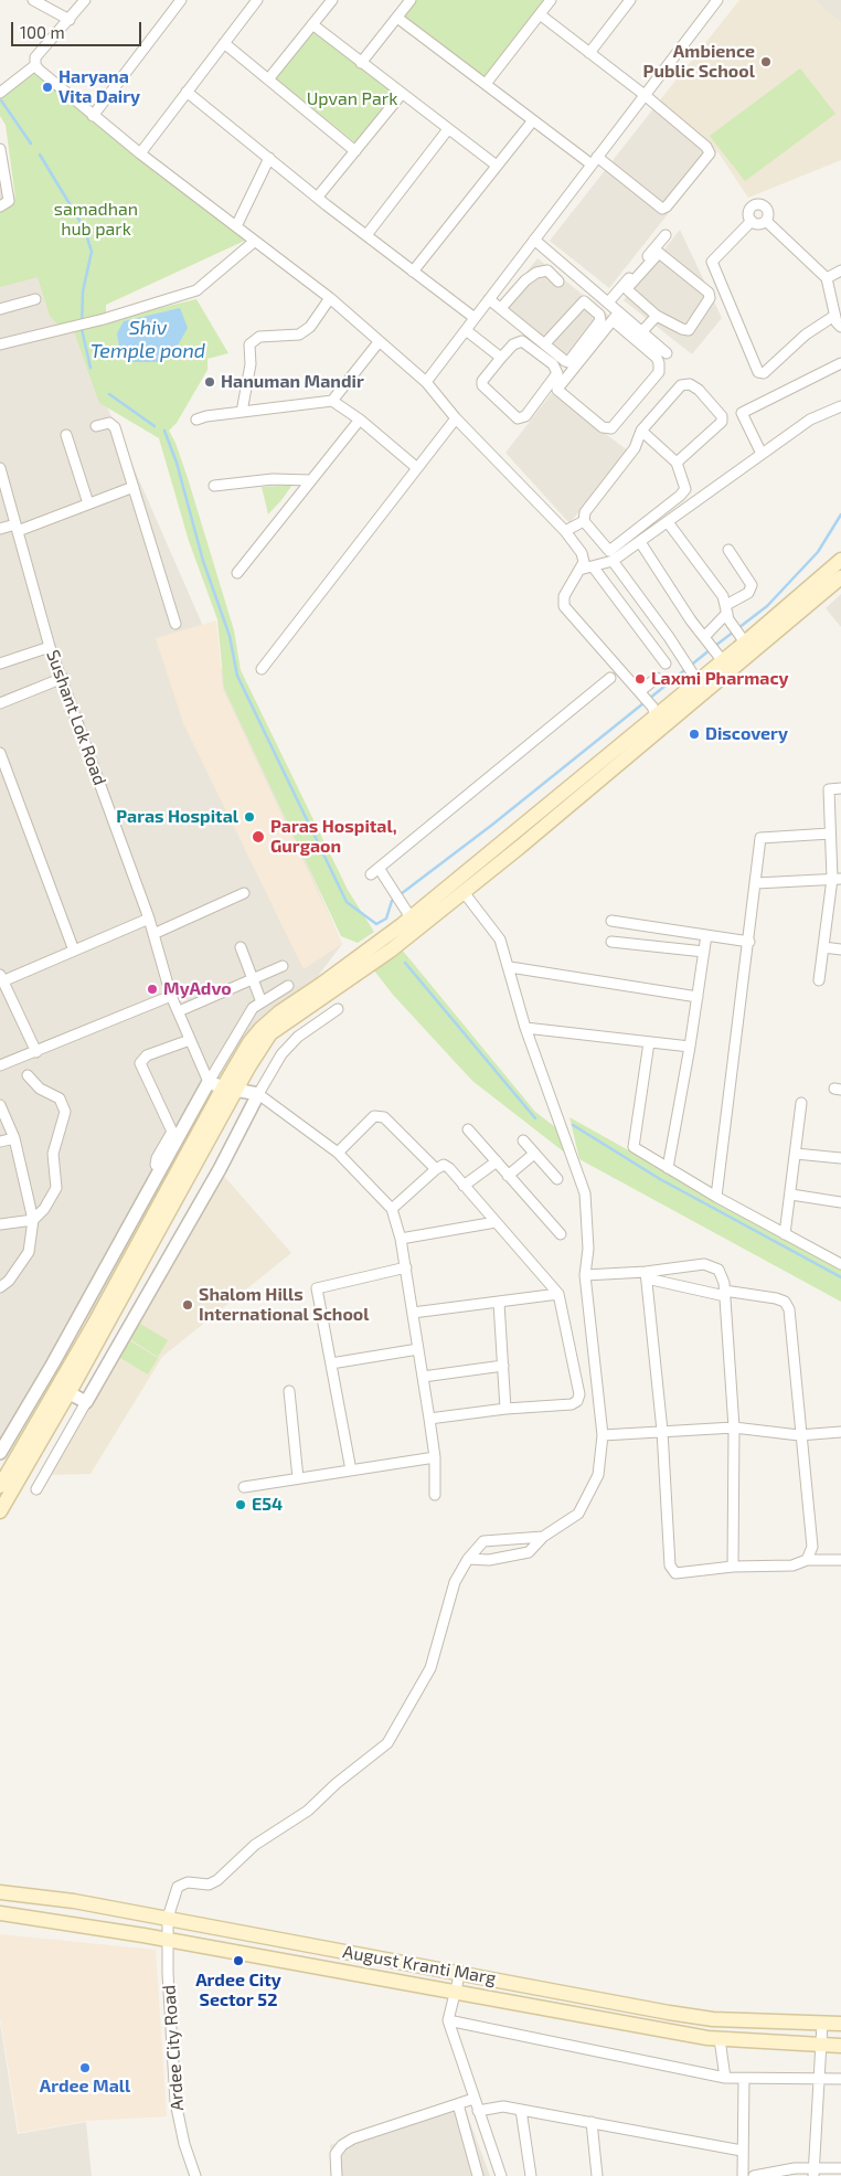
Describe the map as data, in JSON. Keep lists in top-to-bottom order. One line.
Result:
{"streets":{"main road":["August Kranti Marg"],"street":["Sushant Lok Road","Ardee City Road"]},"crossings":[["August Kranti Marg","Ardee City Road"]],"water":["Shiv Temple pond"],"parks":["Upvan Park","samadhan hub park"],"places":["Ambience Public School","Haryana Vita Dairy","Hanuman Mandir","Laxmi Pharmacy","Discovery","Paras Hospital","Paras Hospital, Gurgaon","MyAdvo","Shalom Hills International School","E54","Ardee City Sector 52","Ardee Mall"],"scale_bar":"100 m"}
